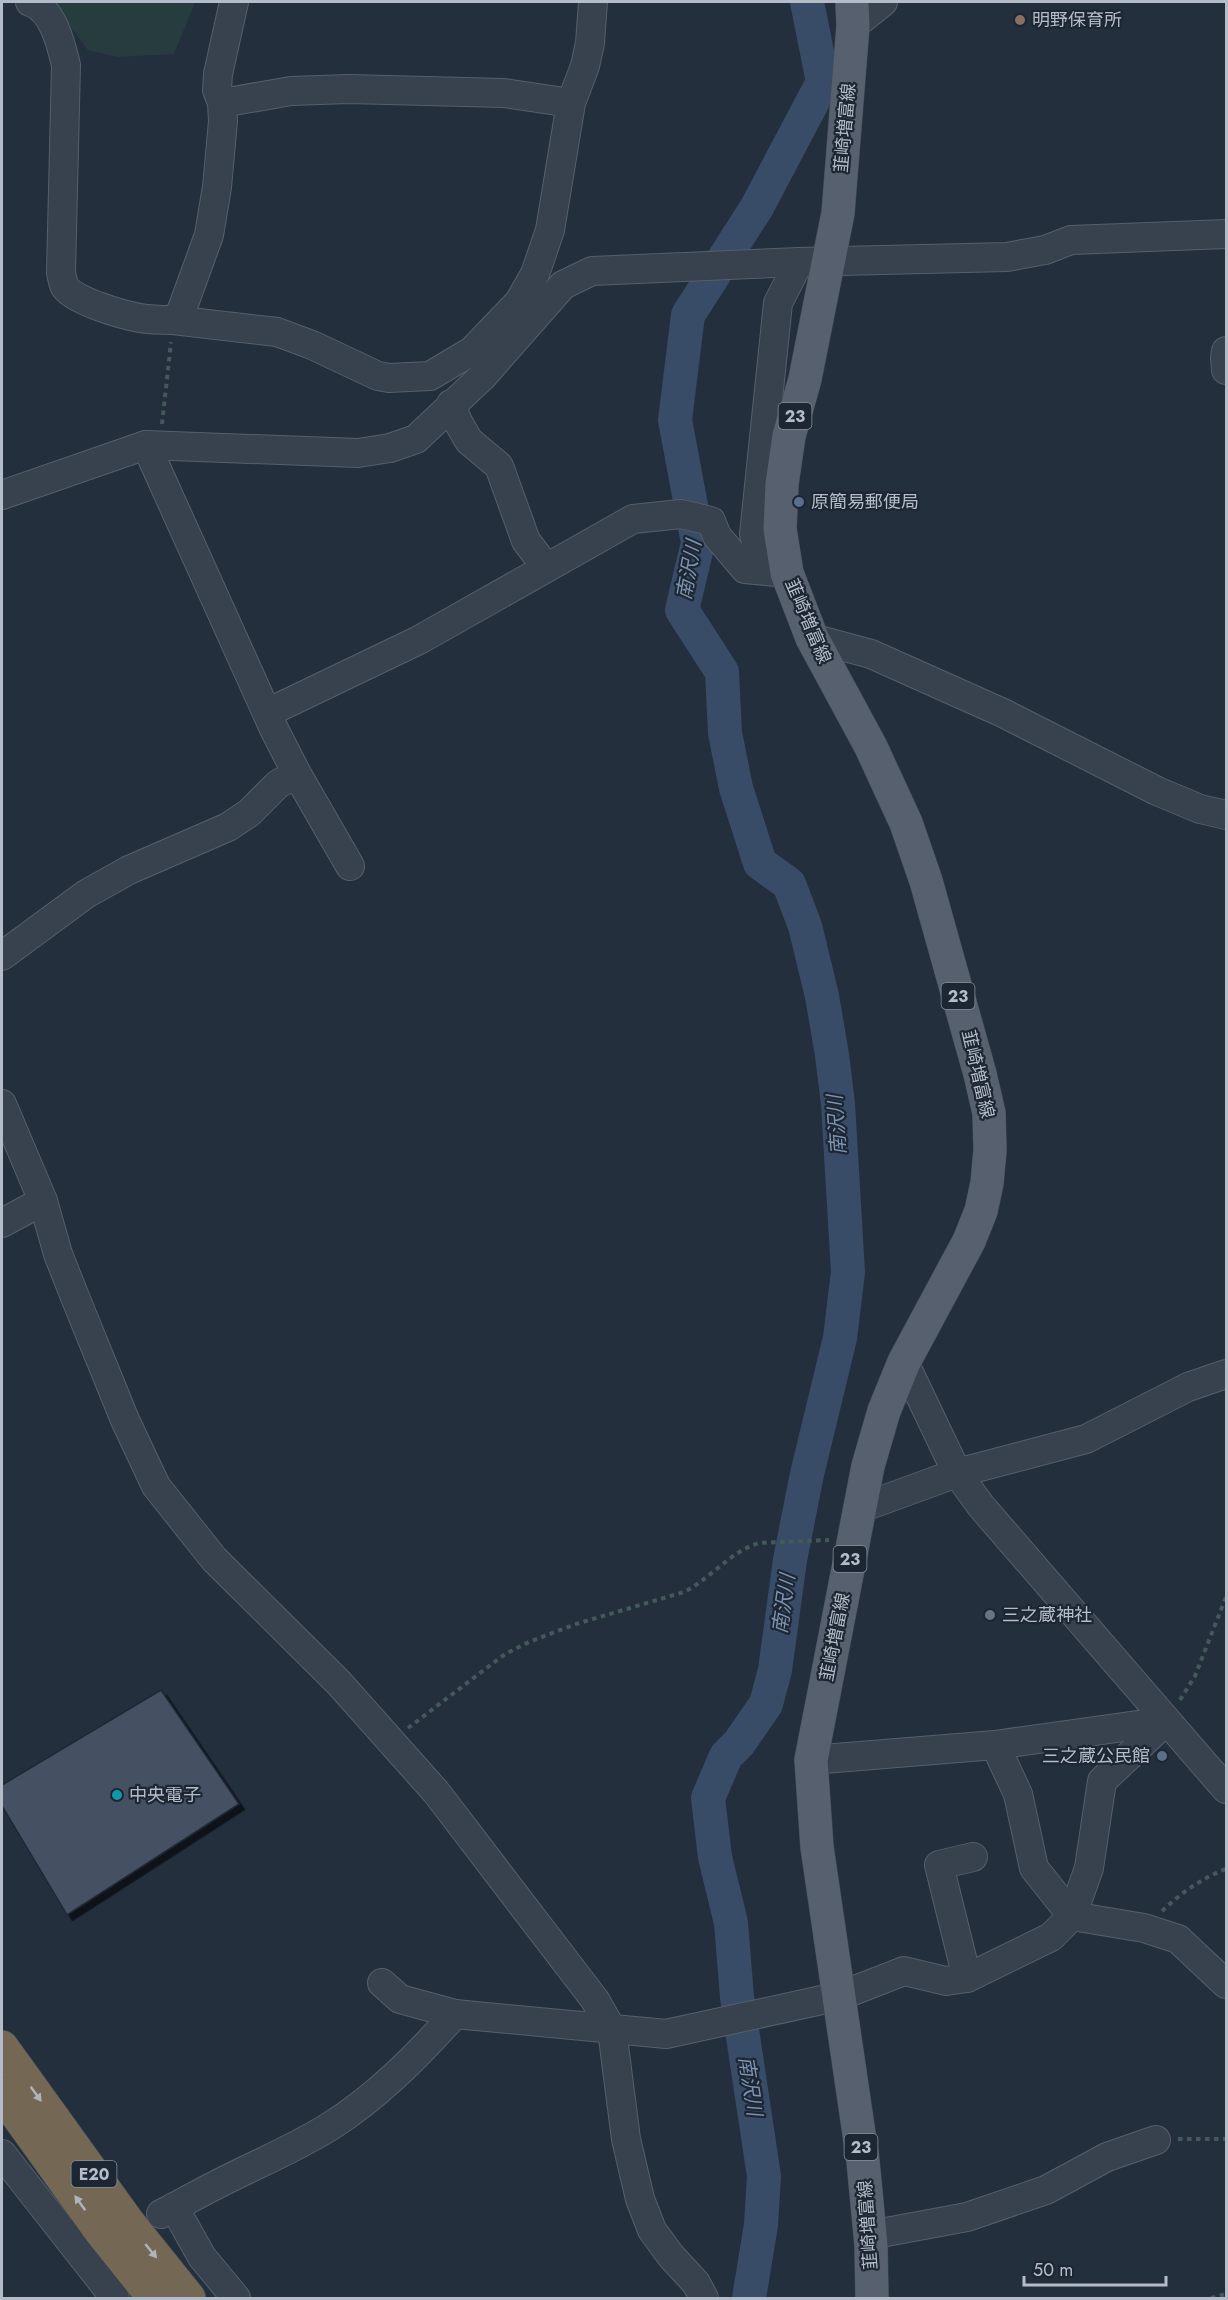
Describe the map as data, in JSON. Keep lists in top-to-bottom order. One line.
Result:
{"streets":{"highway":["E20"],"main road":["韮崎増富線","23"]},"water":["南沢川"],"places":["明野保育所","原簡易郵便局","三之蔵神社","三之蔵公民館","中央電子"],"scale_bar":"50 m"}
